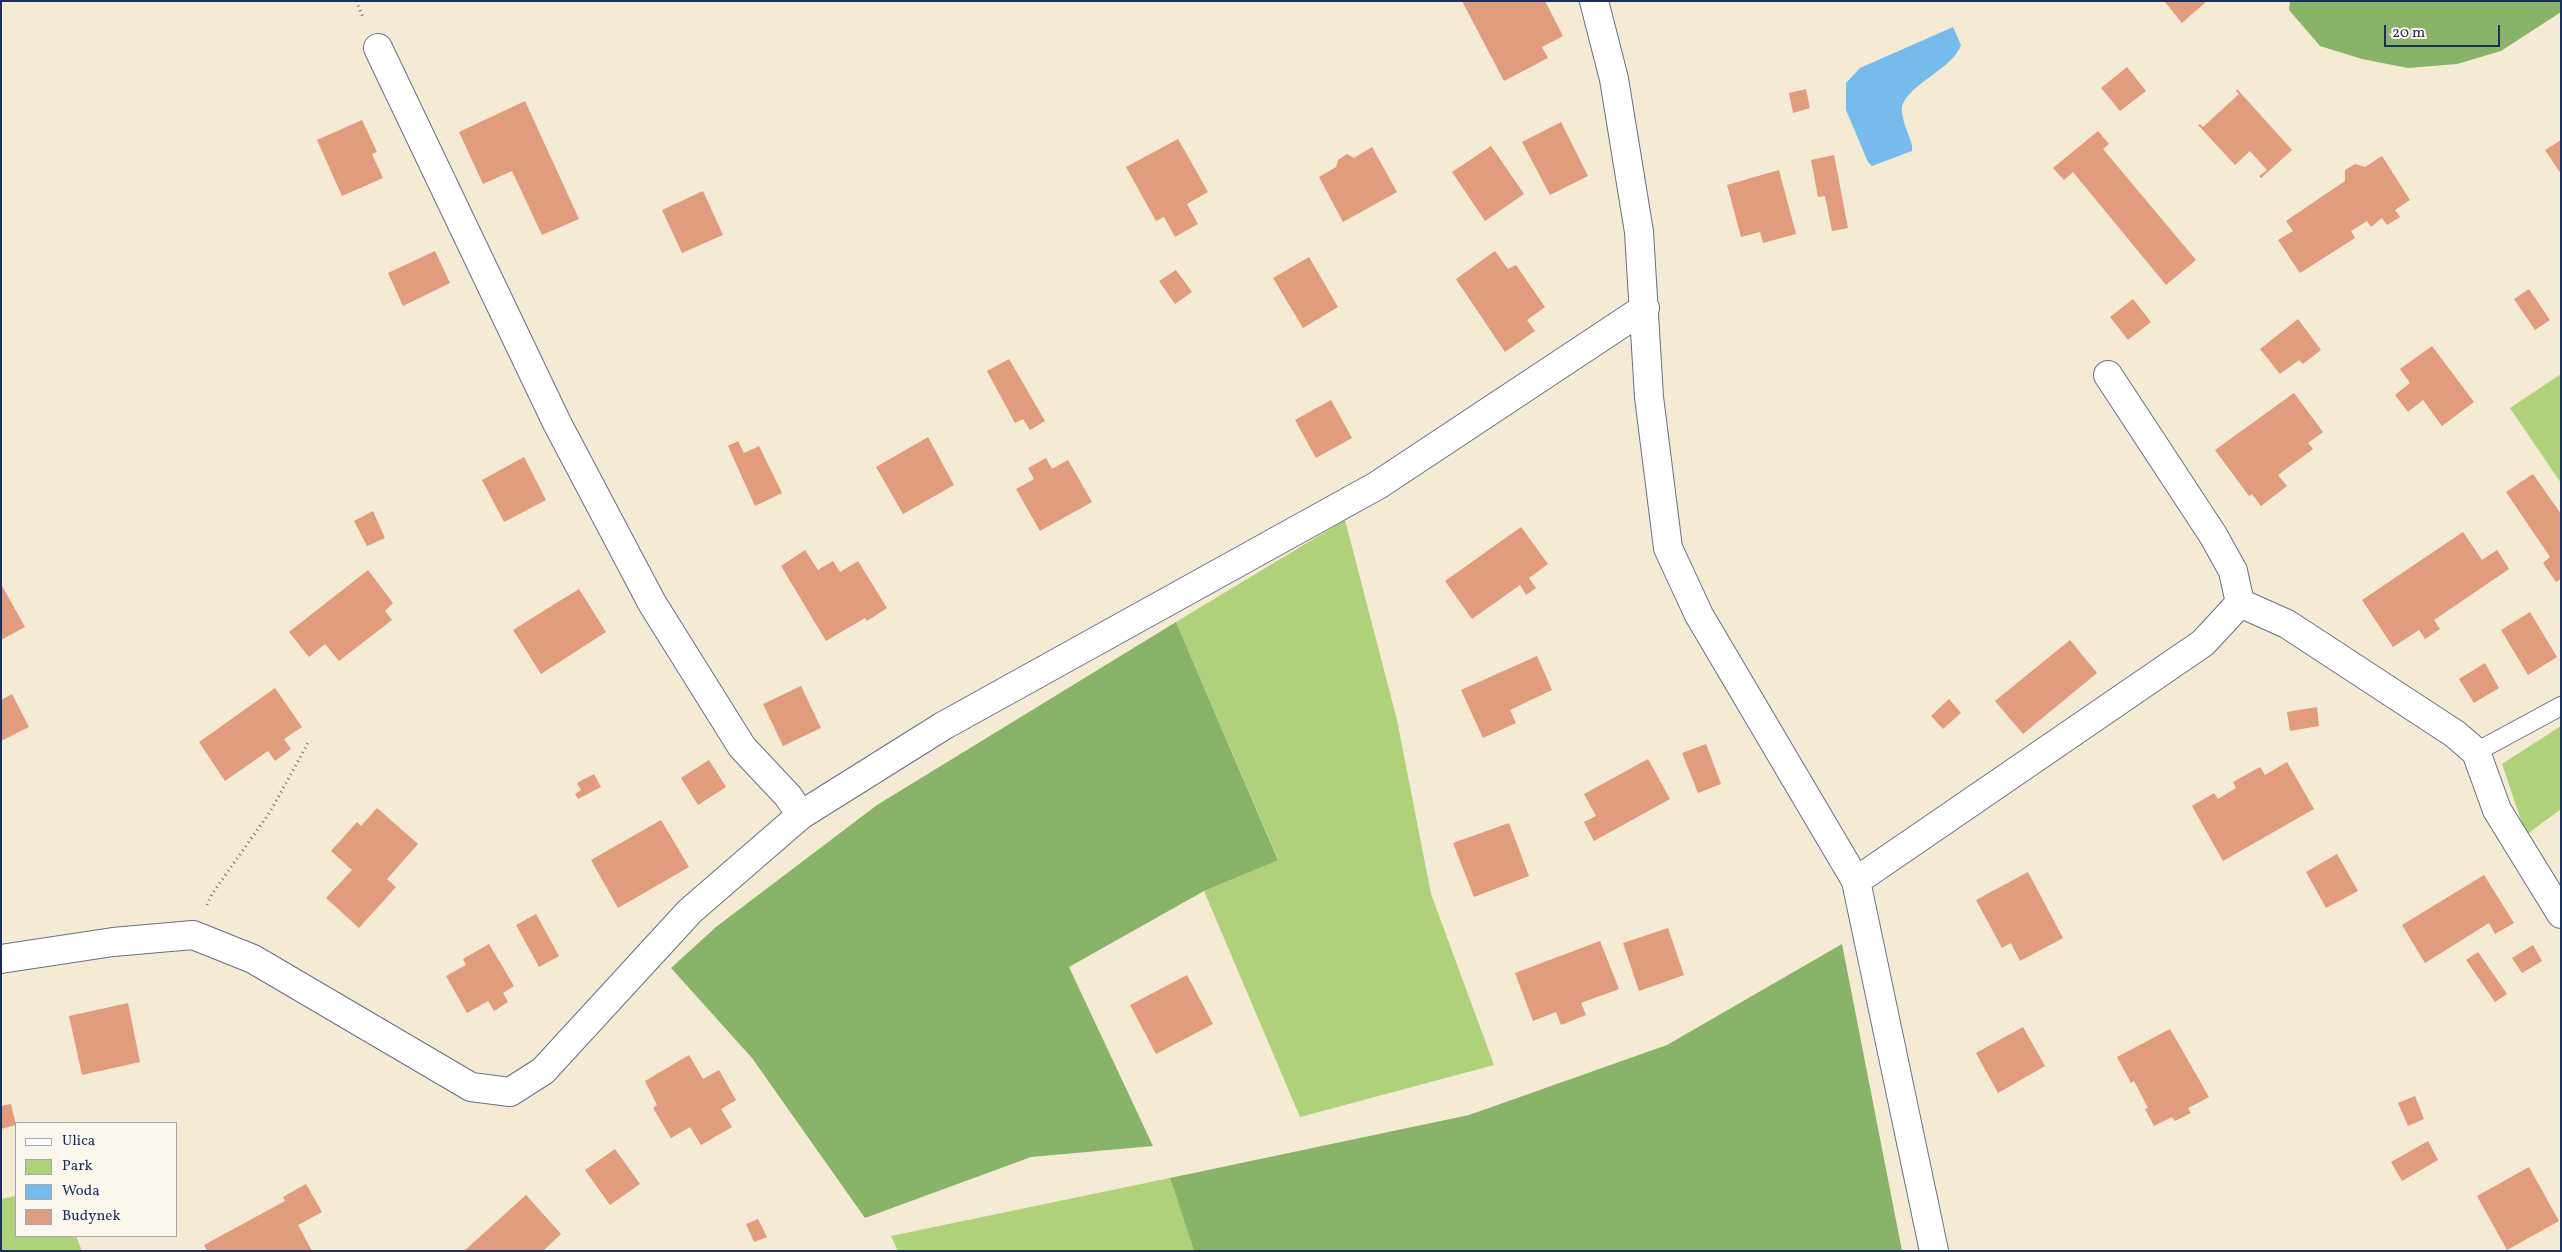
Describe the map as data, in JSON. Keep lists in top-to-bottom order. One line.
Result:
{"legend":["Ulica","Park","Woda","Budynek"],"scale_bar":"20 m"}
